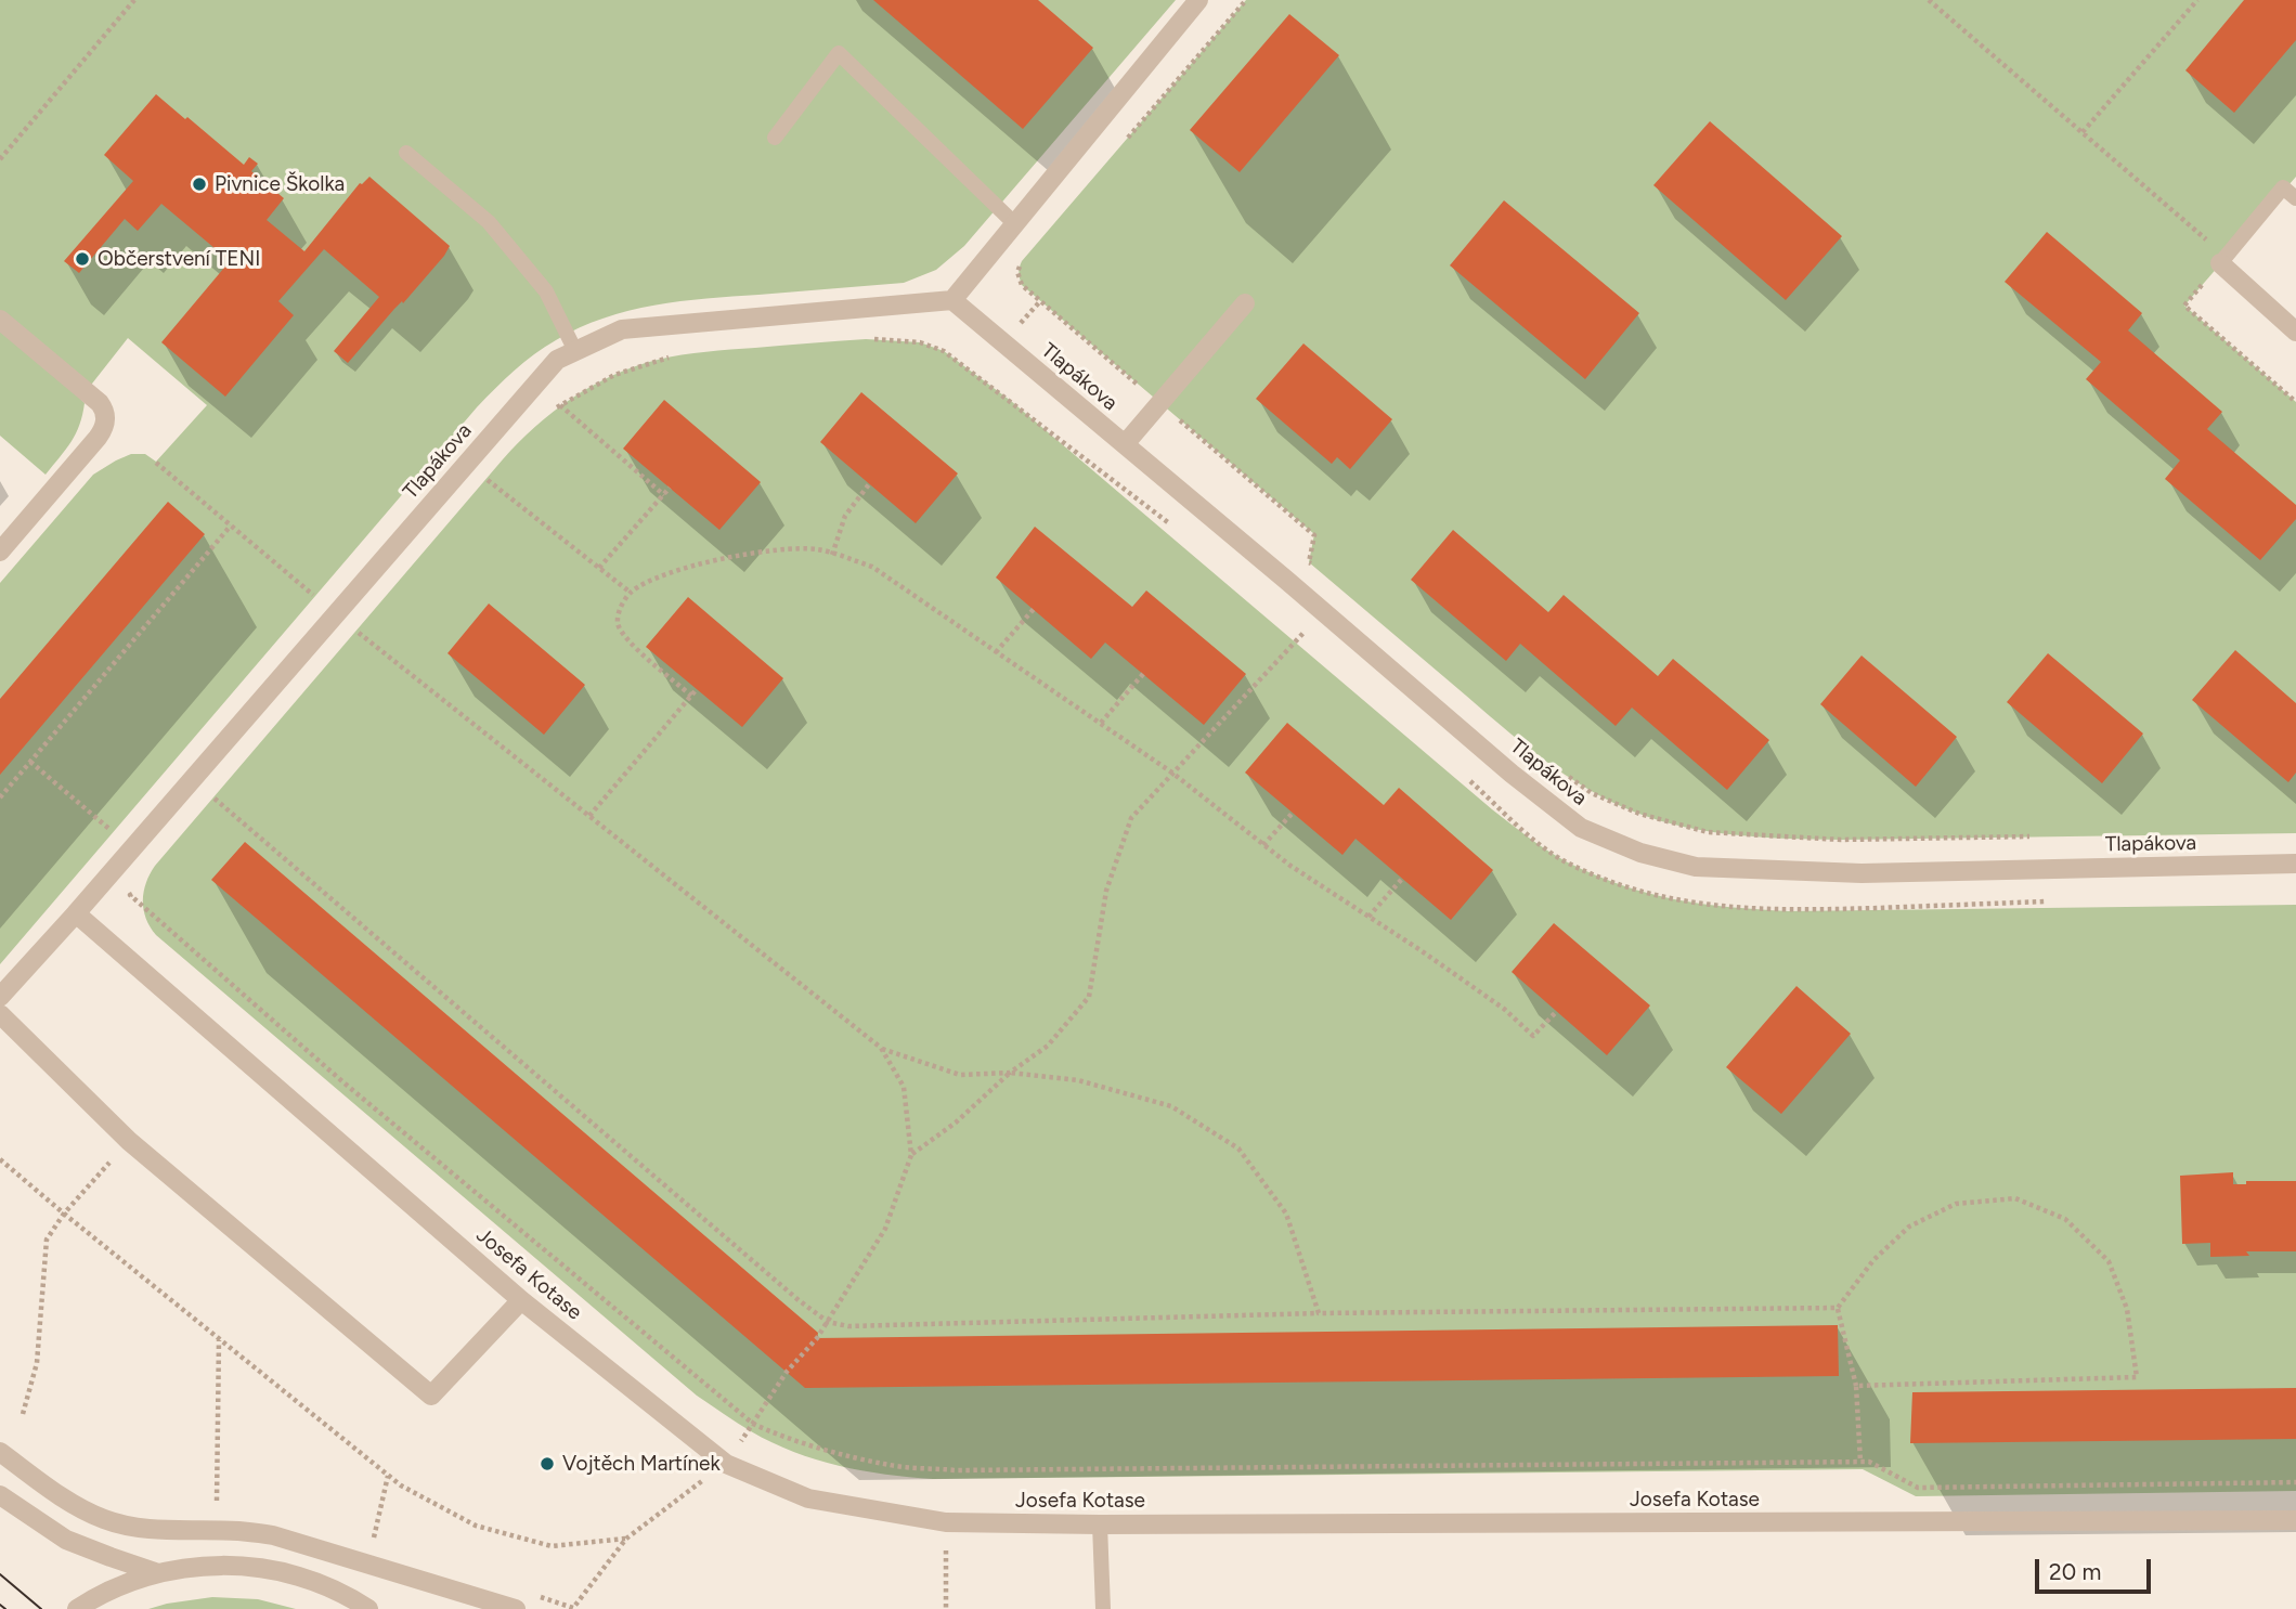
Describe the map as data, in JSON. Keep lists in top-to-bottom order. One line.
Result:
{"streets":{"street":["Tlapákova","Josefa Kotase"]},"crossings":[["Tlapákova","Josefa Kotase"]],"places":["Pivnice Školka","Občerstvení TENI","Vojtěch Martínek"],"scale_bar":"20 m"}
